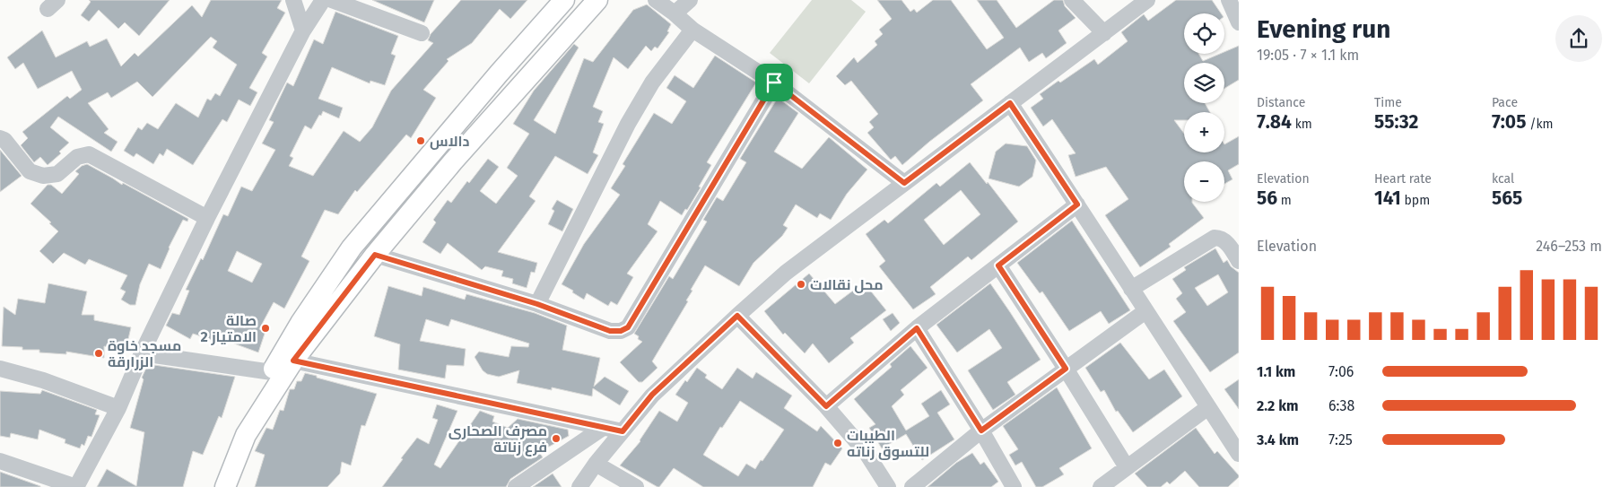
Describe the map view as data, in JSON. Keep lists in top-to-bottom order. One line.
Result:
{"places":["دالاس","محل نقالات","صالة الامتياز 2","مسجد خاوة الزرارقة","مصرف الصحارى فرع زناتة","الطيبات للتسوق زناته"],"page":{"heading":["Evening run","19:05 · 7 × 1.1 km"],"map_buttons":["+","−"],"stats":[["Distance","7.84 km"],["Time","55:32"],["Pace","7:05 /km"],["Elevation","56 m"],["Heart rate","141 bpm"],["kcal","565"]],"chart":["Elevation","246–253 m"],"list":[{"name":"1.1 km","note":"7:06"},{"name":"2.2 km","note":"6:38"},{"name":"3.4 km","note":"7:25"}]}}
